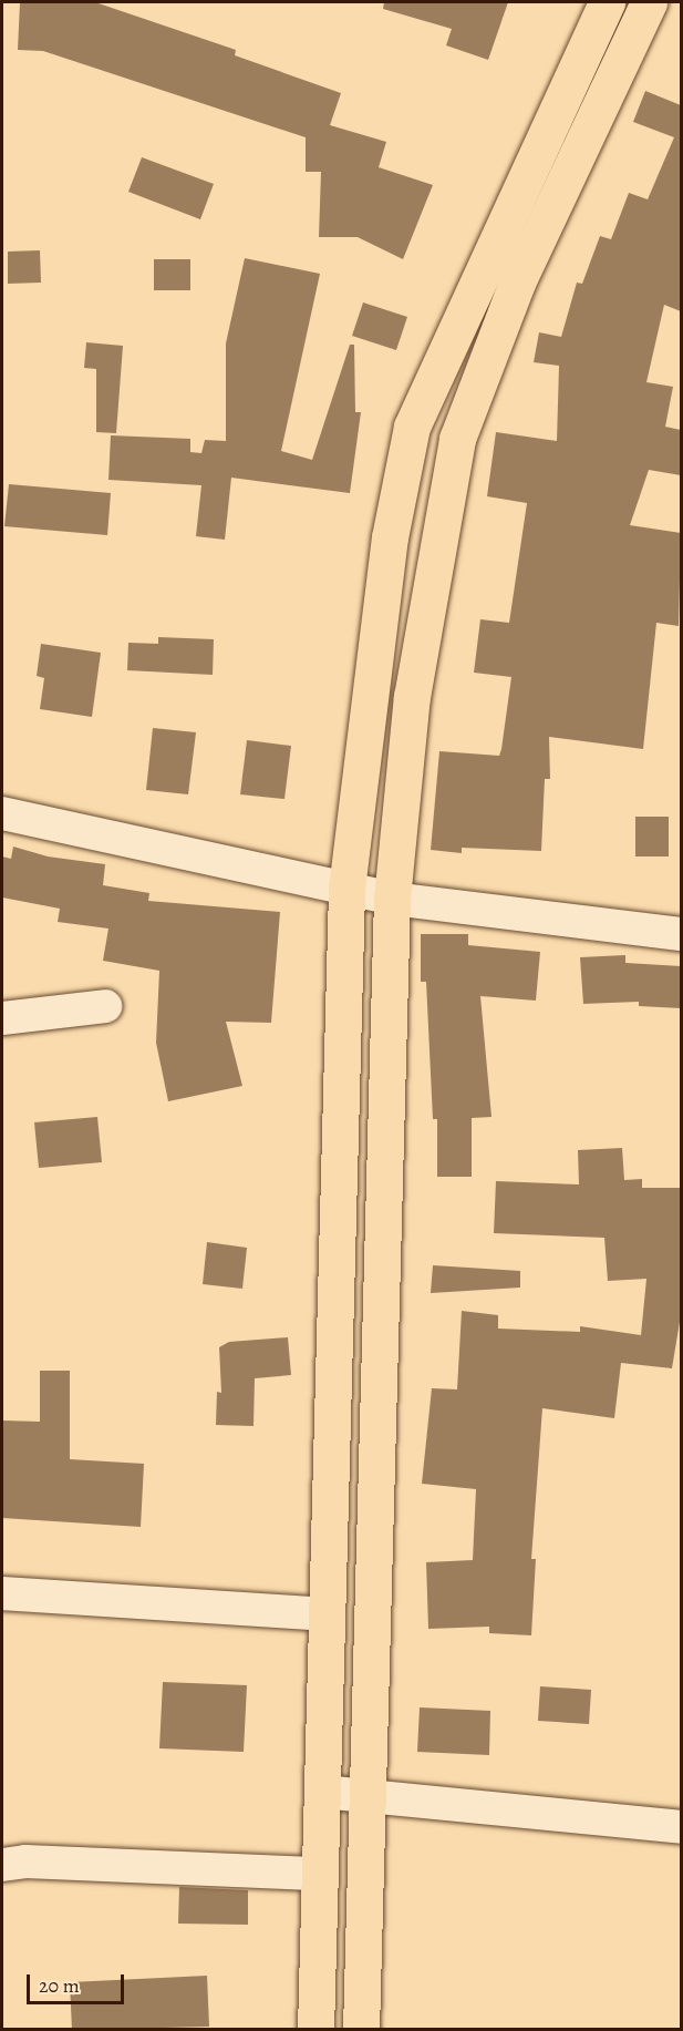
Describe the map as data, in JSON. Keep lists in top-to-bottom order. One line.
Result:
{"scale_bar":"20 m"}
